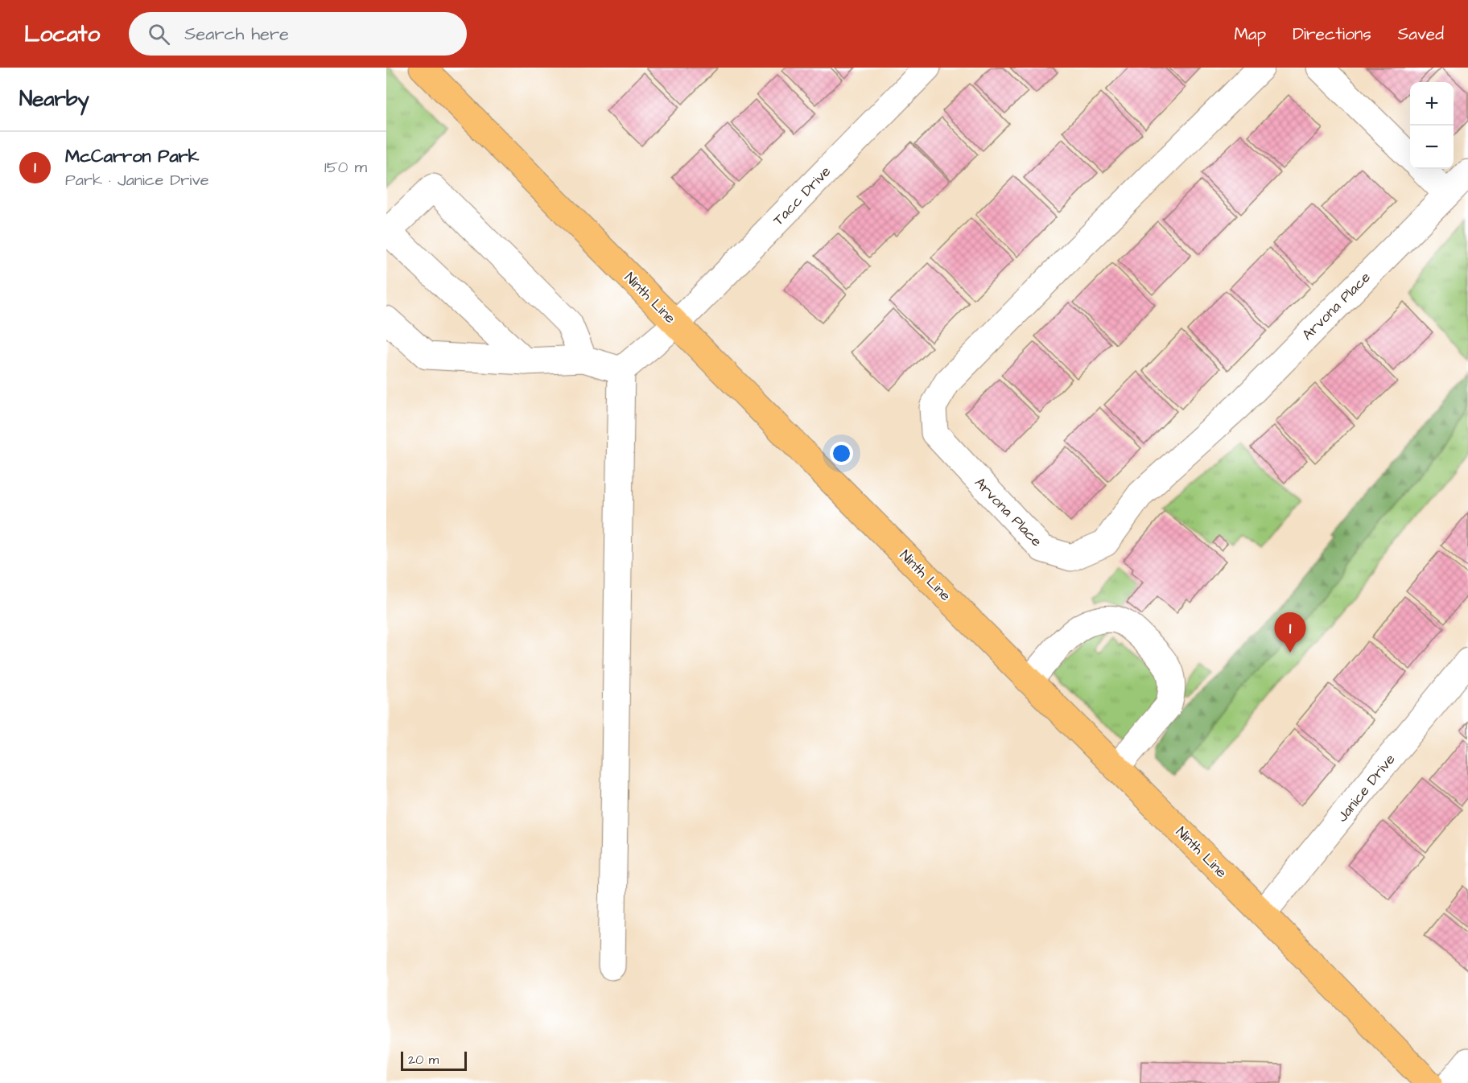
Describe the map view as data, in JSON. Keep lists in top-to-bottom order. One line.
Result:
{"streets":{"main road":["Ninth Line"],"street":["Tacc Drive","Arvona Place","Janice Drive"]},"crossings":[["Tacc Drive","Ninth Line"],["Ninth Line","Janice Drive"]],"scale_bar":"20 m","page":{"header":"Locato","search":"Search here","nav":["Map","Directions","Saved"],"heading":"Nearby","map_buttons":["+","−"],"list":[{"mark":"1","name":"McCarron Park","note":"Park · Janice Drive","value":"150 m"}],"pins":"1","scale":"20 m"}}
